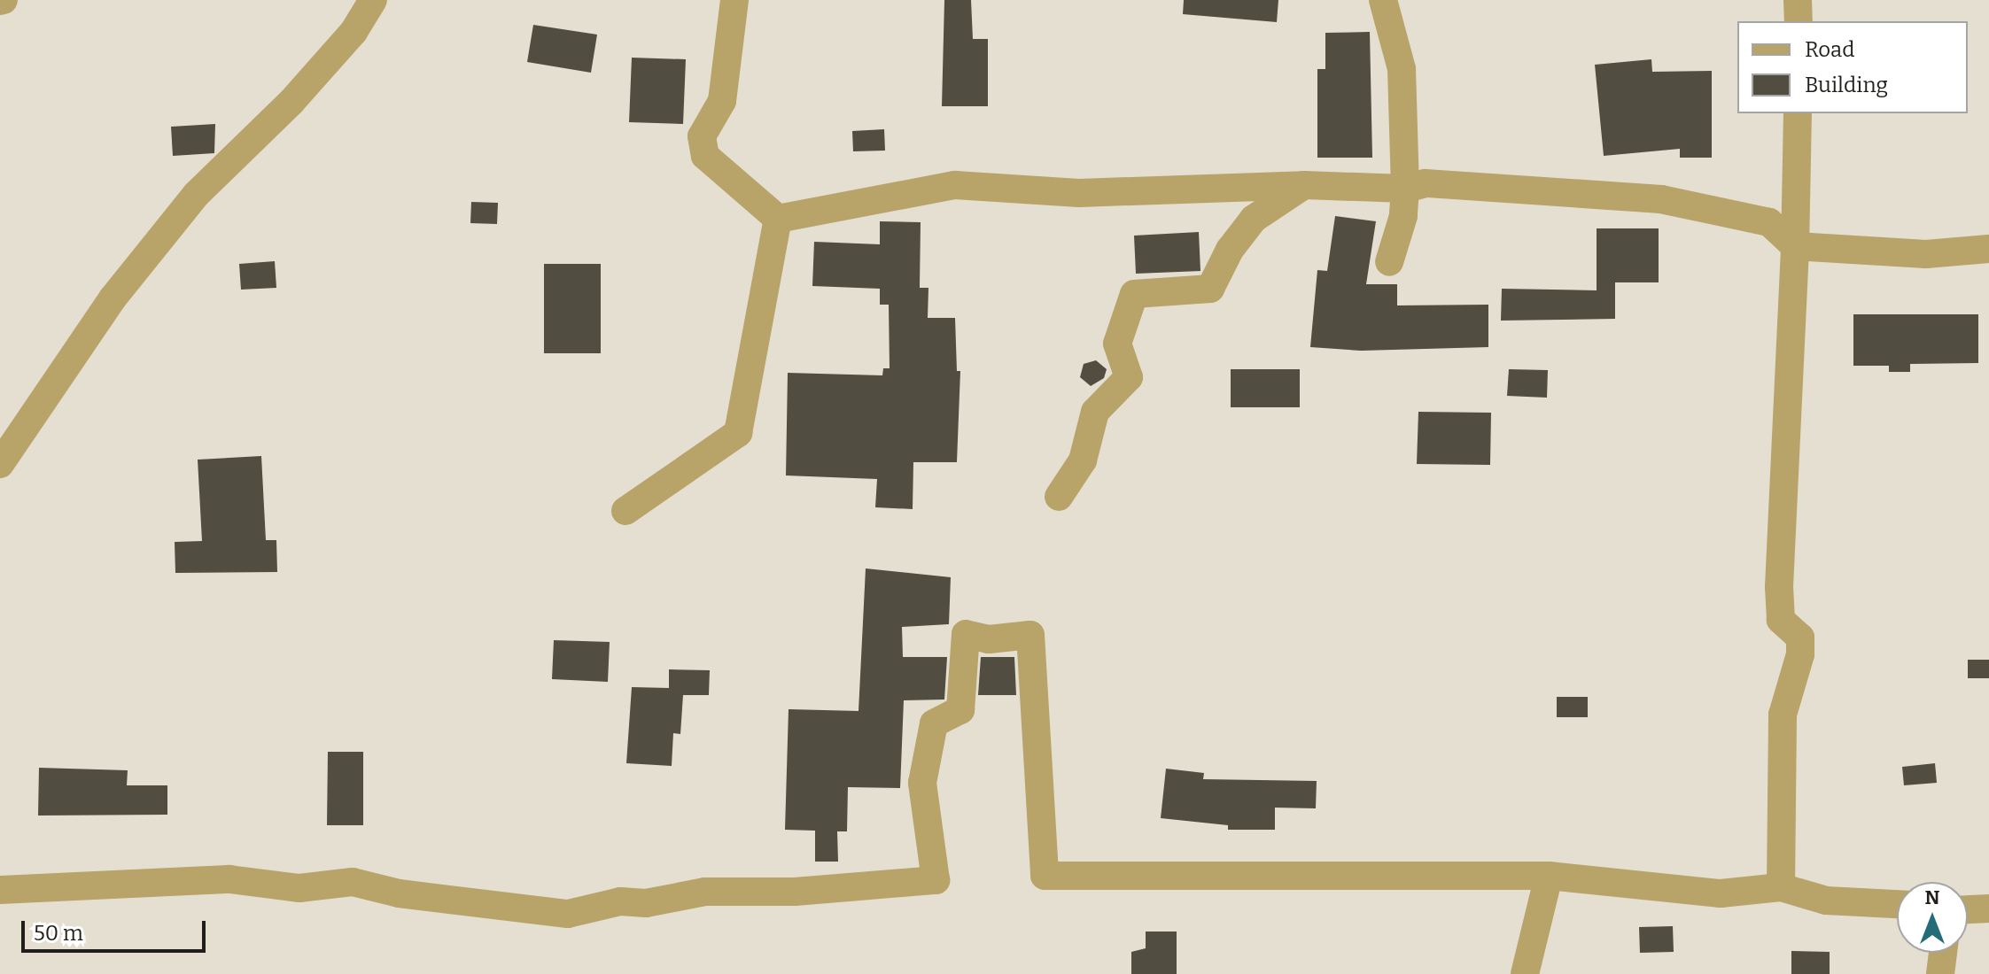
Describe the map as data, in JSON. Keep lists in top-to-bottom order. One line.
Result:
{"legend":["Road","Building"],"scale_bar":"50 m","north":"top"}
